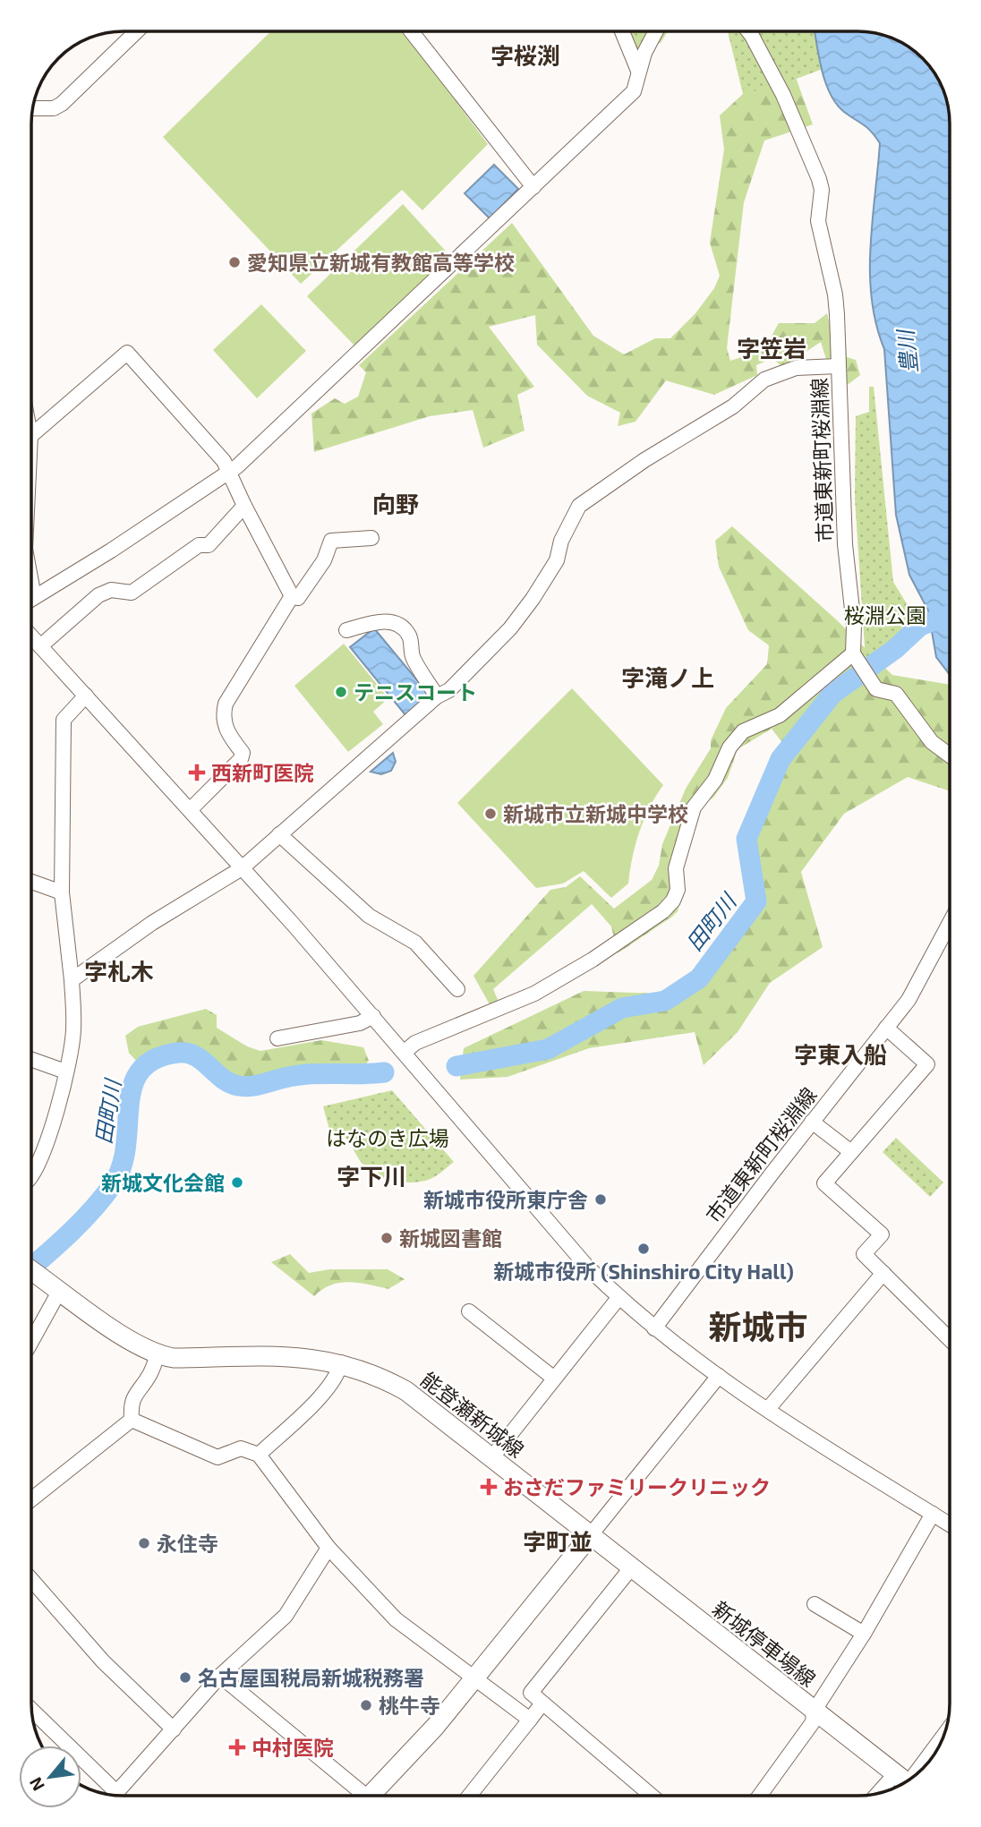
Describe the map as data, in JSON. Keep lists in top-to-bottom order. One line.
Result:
{"streets":{"main road":["能登瀬新城線","新城停車場線"],"street":["市道東新町桜淵線"]},"crossings":[["能登瀬新城線","新城停車場線"]],"districts":["字桜渕","字笠岩","向野","字滝ノ上","字札木","字東入船","字下川","新城市","字町並"],"water":["豊川","田町川"],"parks":["桜淵公園","はなのき広場"],"places":{"other":["愛知県立新城有教館高等学校","テニスコート","新城市立新城中学校","新城文化会館","新城市役所東庁舎","新城図書館","新城市役所 (Shinshiro City Hall)","永住寺","名古屋国税局新城税務署","桃牛寺"],"health":["西新町医院","おさだファミリークリニック","中村医院"]},"north":"bottom left"}
